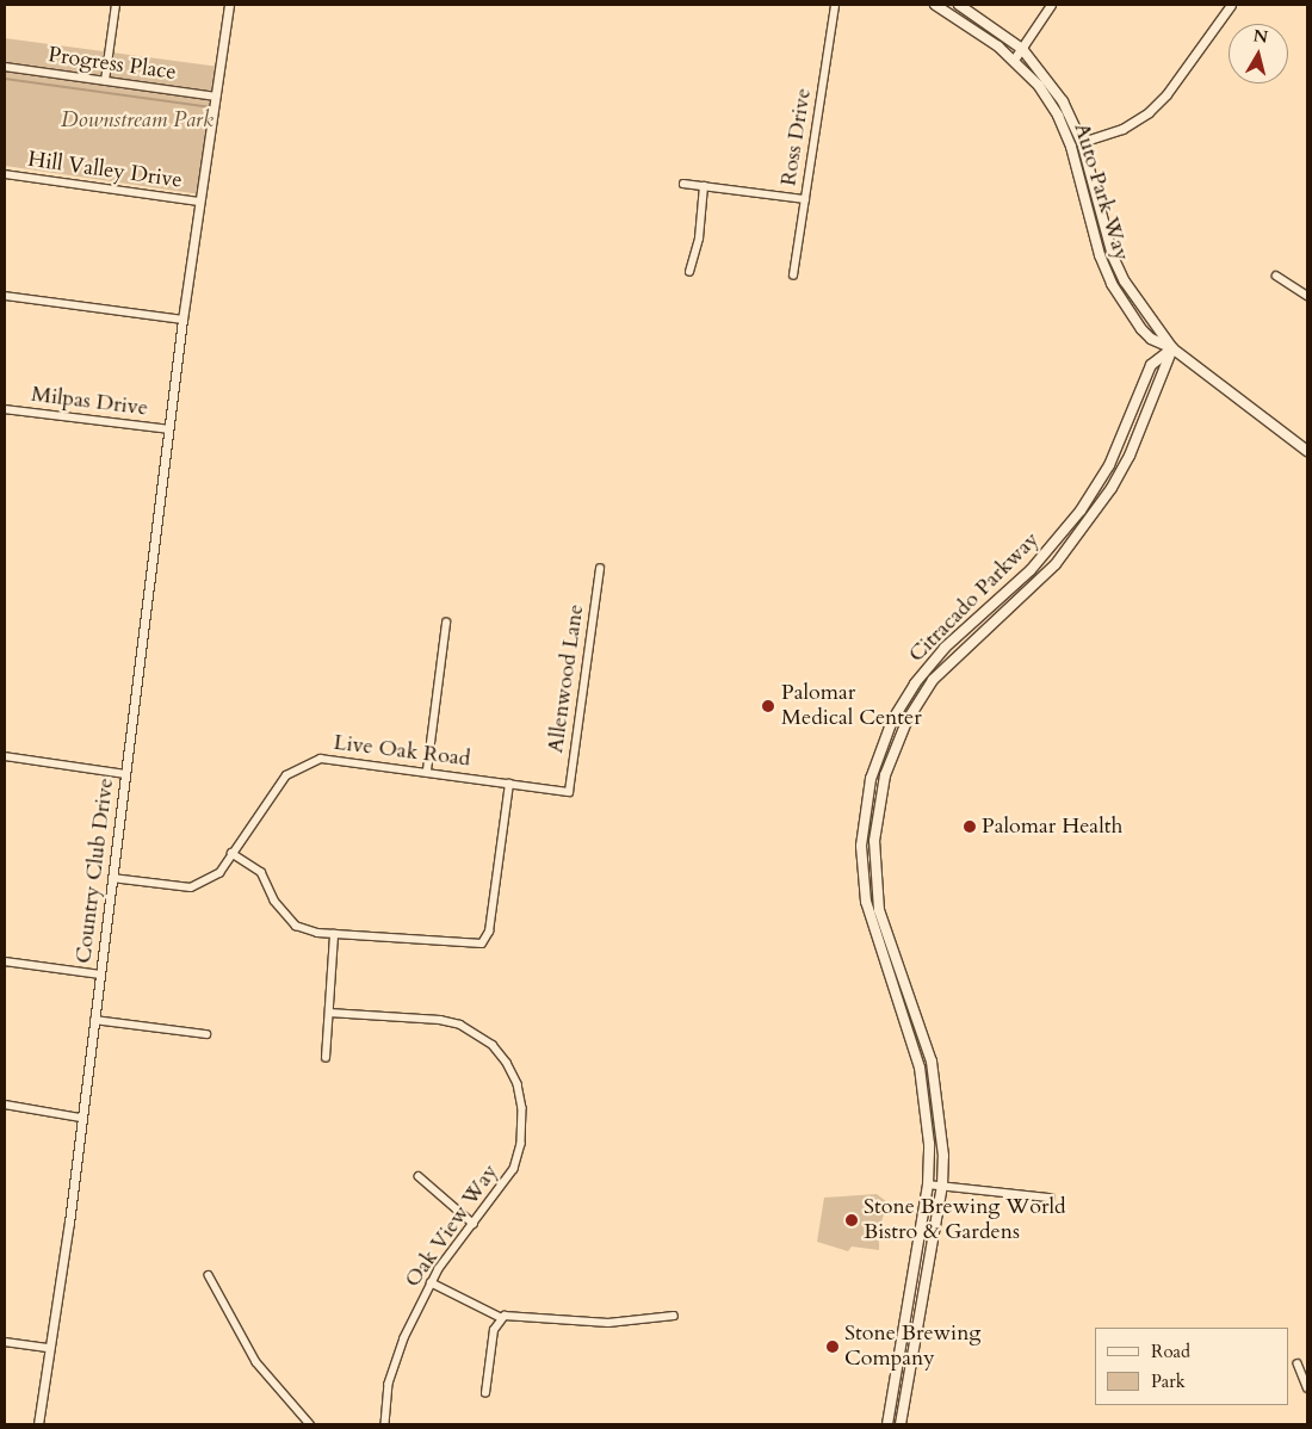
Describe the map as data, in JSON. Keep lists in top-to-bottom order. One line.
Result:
{"streets":{"main road":["Auto Park Way","Citracado Parkway"],"street":["Progress Place","Ross Drive","Hill Valley Drive","Milpas Drive","Allenwood Lane","Live Oak Road","Country Club Drive","Oak View Way"]},"crossings":[["Progress Place","Country Club Drive"],["Hill Valley Drive","Country Club Drive"],["Auto Park Way","Citracado Parkway"],["Milpas Drive","Country Club Drive"],["Allenwood Lane","Live Oak Road"],["Live Oak Road","Country Club Drive"]],"parks":["Downstream Park"],"places":["Palomar Medical Center","Palomar Health","Stone Brewing World Bistro & Gardens","Stone Brewing Company"],"legend":["Road","Park"],"north":"top"}
